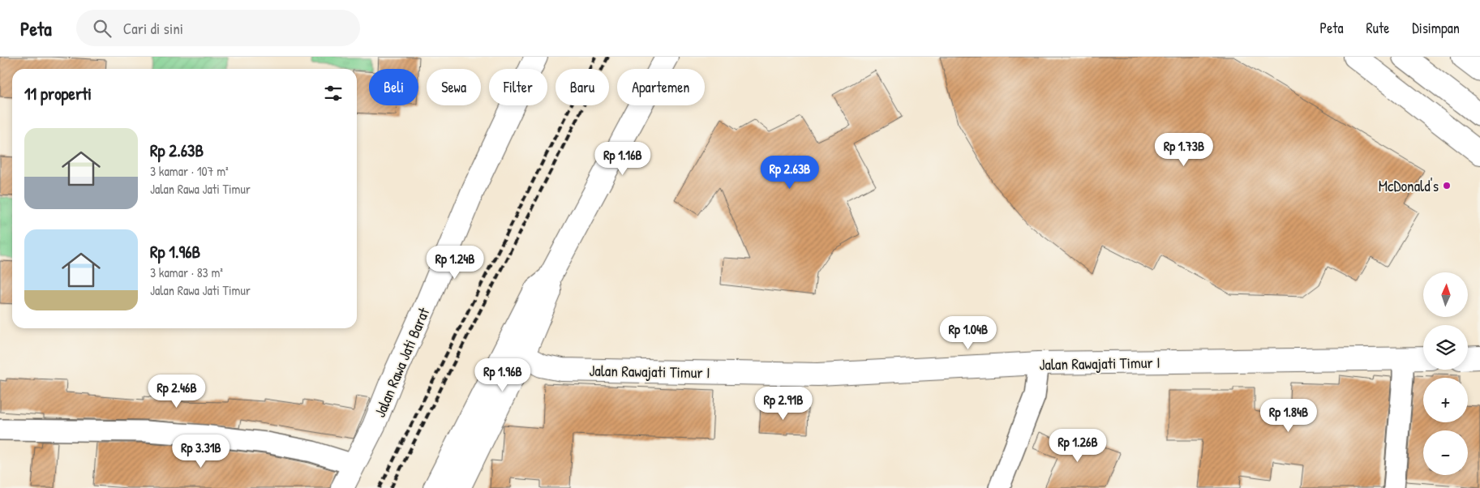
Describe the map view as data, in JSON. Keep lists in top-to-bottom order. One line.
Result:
{"streets":{"street":["Jalan Rawa Jati Barat","Jalan Rawajati Timur I"]},"places":["McDonald's"],"north":"top","page":{"header":"Peta","search":"Cari di sini","nav":["Peta","Rute","Disimpan"],"chip":["Beli","Sewa","Filter","Baru","Apartemen"],"heading":"11 properti","list":[{"name":"Rp 2.63B","note":"3 kamar · 107 m² · Jalan Rawa Jati Timur"},{"name":"Rp 1.96B","note":"3 kamar · 83 m² · Jalan Rawa Jati Timur"}],"price":["Rp 1.73B","Rp 1.16B","Rp 2.63B","Rp 1.24B","Rp 1.04B","Rp 1.96B","Rp 2.46B","Rp 2.91B","Rp 1.84B","Rp 1.26B","Rp 3.31B"],"map_buttons":["+","−"]}}
